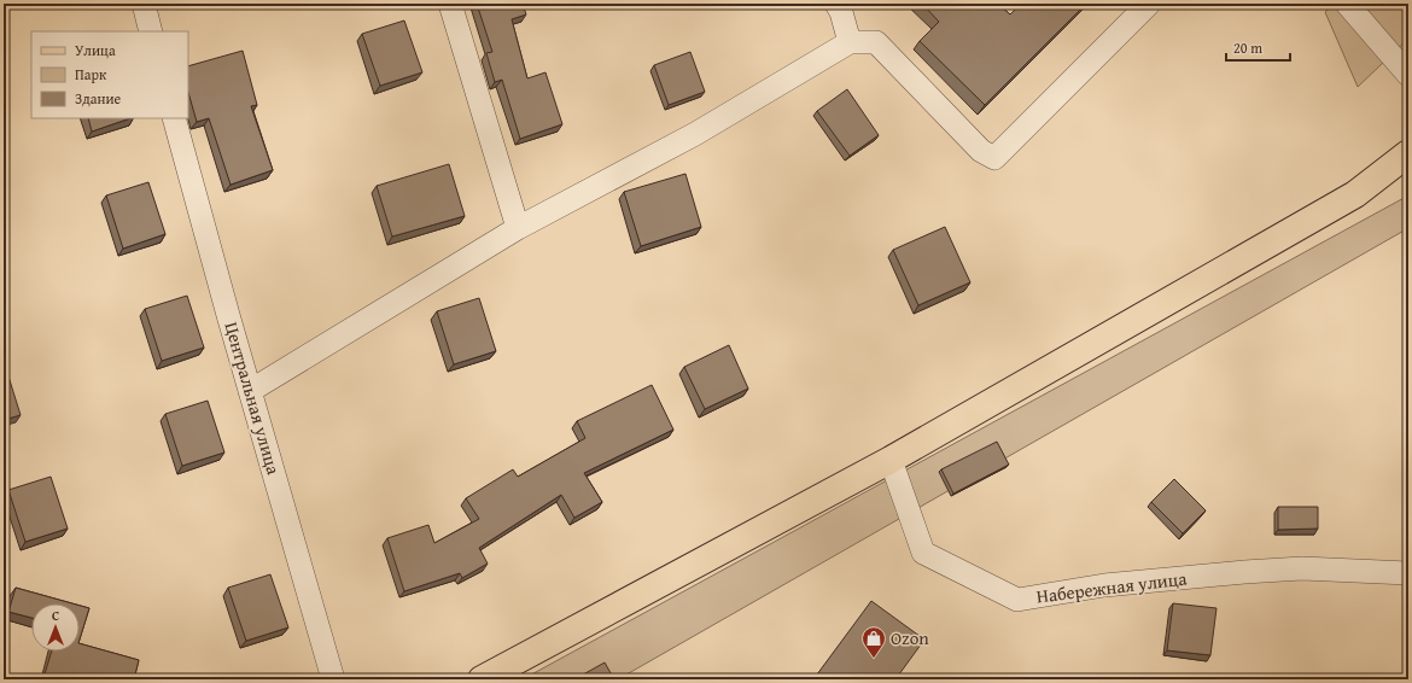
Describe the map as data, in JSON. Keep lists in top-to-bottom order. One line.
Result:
{"streets":{"street":["Центральная улица","Набережная улица"]},"places":{"shop":["Ozon"]},"legend":["Улица","Парк","Здание"],"scale_bar":"20 m","north":"top"}
